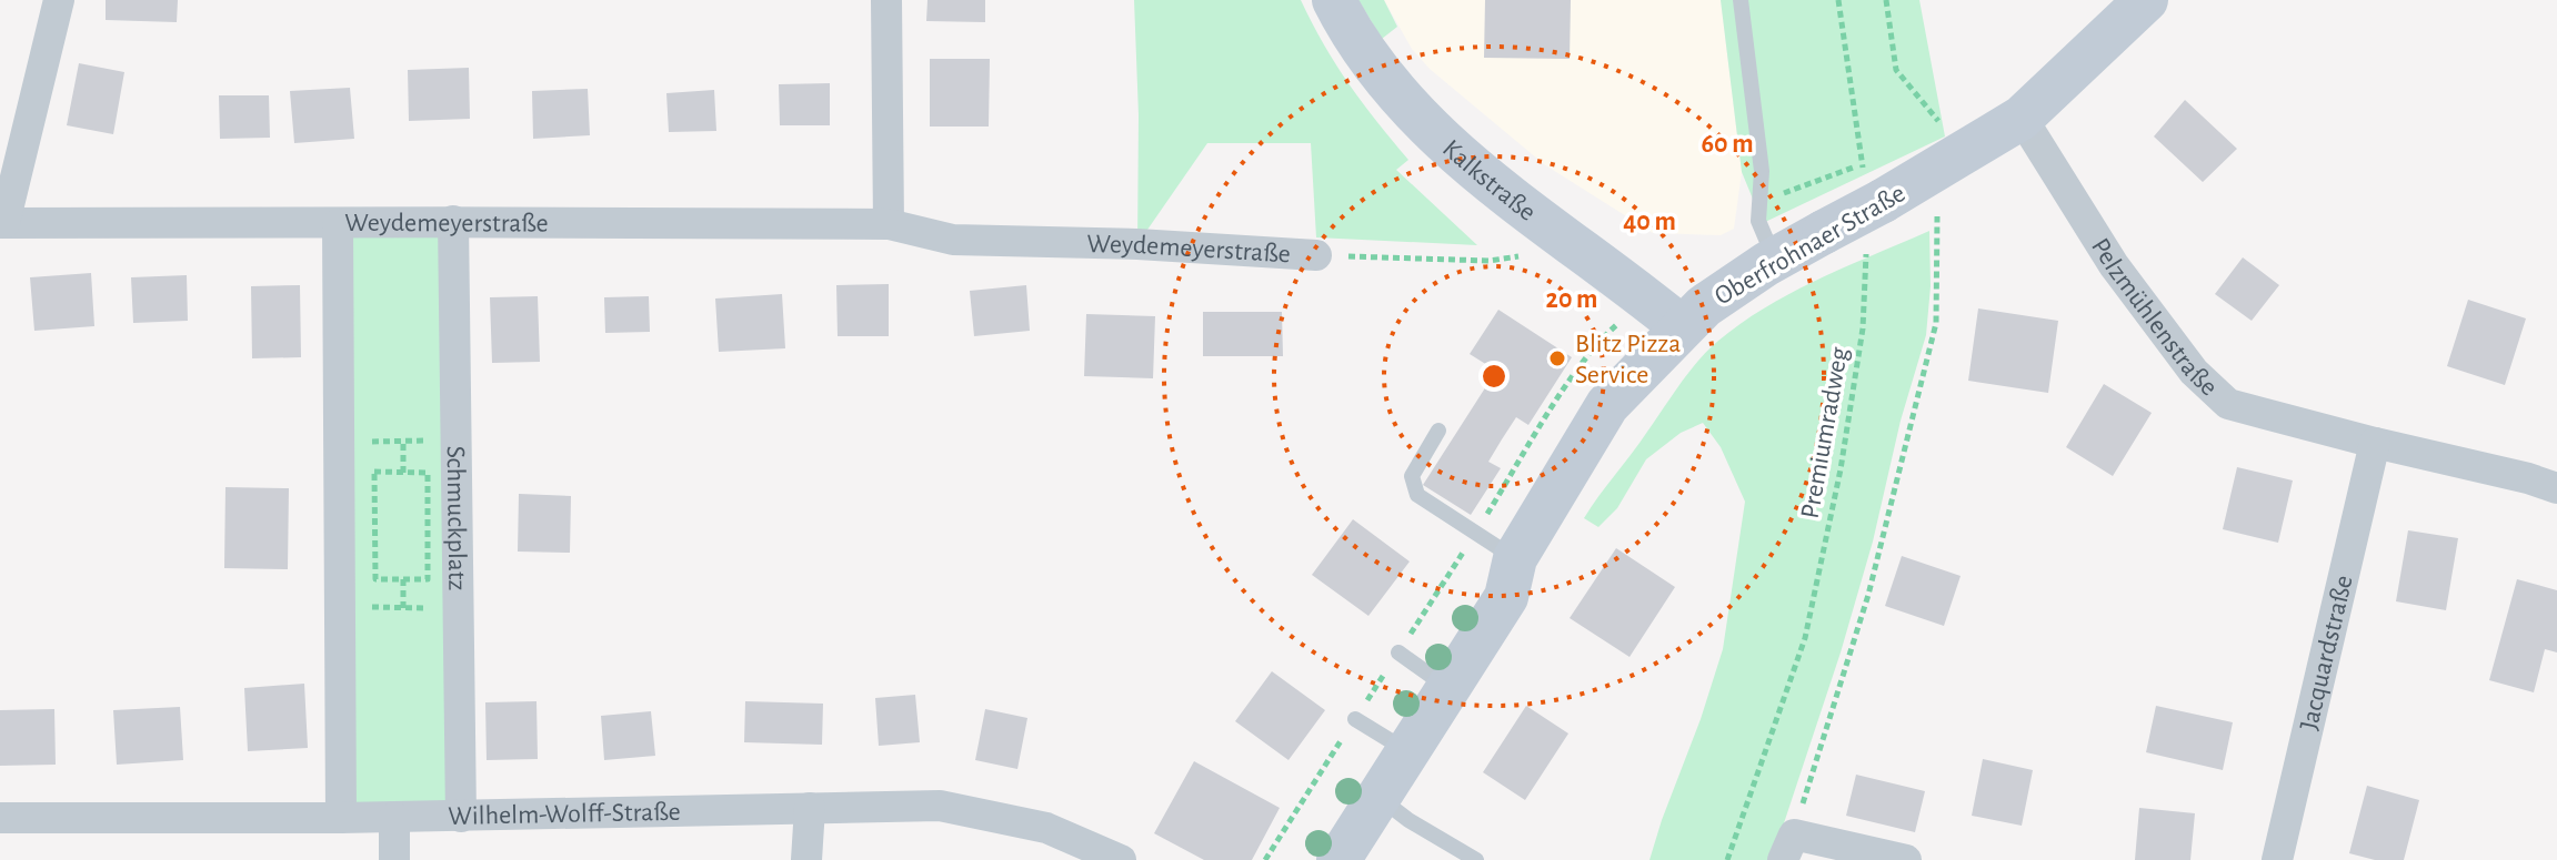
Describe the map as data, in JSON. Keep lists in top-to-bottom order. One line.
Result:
{"streets":{"main road":["Kalkstraße","Oberfrohnaer Straße"],"street":["Weydemeyerstraße","Pelzmühlenstraße","Schmuckplatz","Jacquardstraße","Wilhelm-Wolff-Straße"],"path":["Premiumradweg"]},"crossings":[["Kalkstraße","Oberfrohnaer Straße"],["Weydemeyerstraße","Schmuckplatz"],["Oberfrohnaer Straße","Pelzmühlenstraße"],["Pelzmühlenstraße","Jacquardstraße"],["Schmuckplatz","Wilhelm-Wolff-Straße"]],"places":["Blitz Pizza Service"],"rings":["60 m","40 m","20 m"]}
